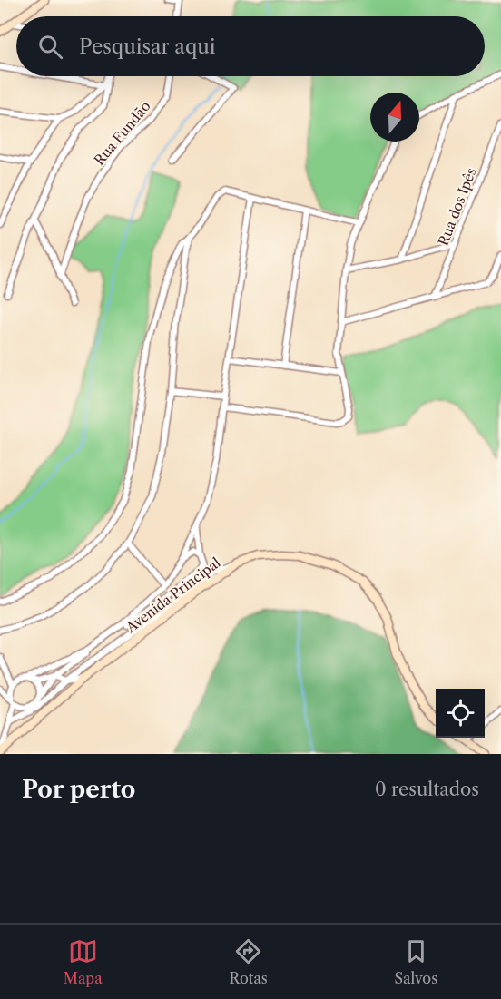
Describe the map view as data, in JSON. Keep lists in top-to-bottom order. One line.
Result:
{"streets":{"street":["Rua Fundão","Rua dos Ipês","Avenida Principal"]},"north":"top","page":{"search":"Pesquisar aqui","heading":["Por perto","0 resultados"],"nav":["Mapa","Rotas","Salvos"]}}
